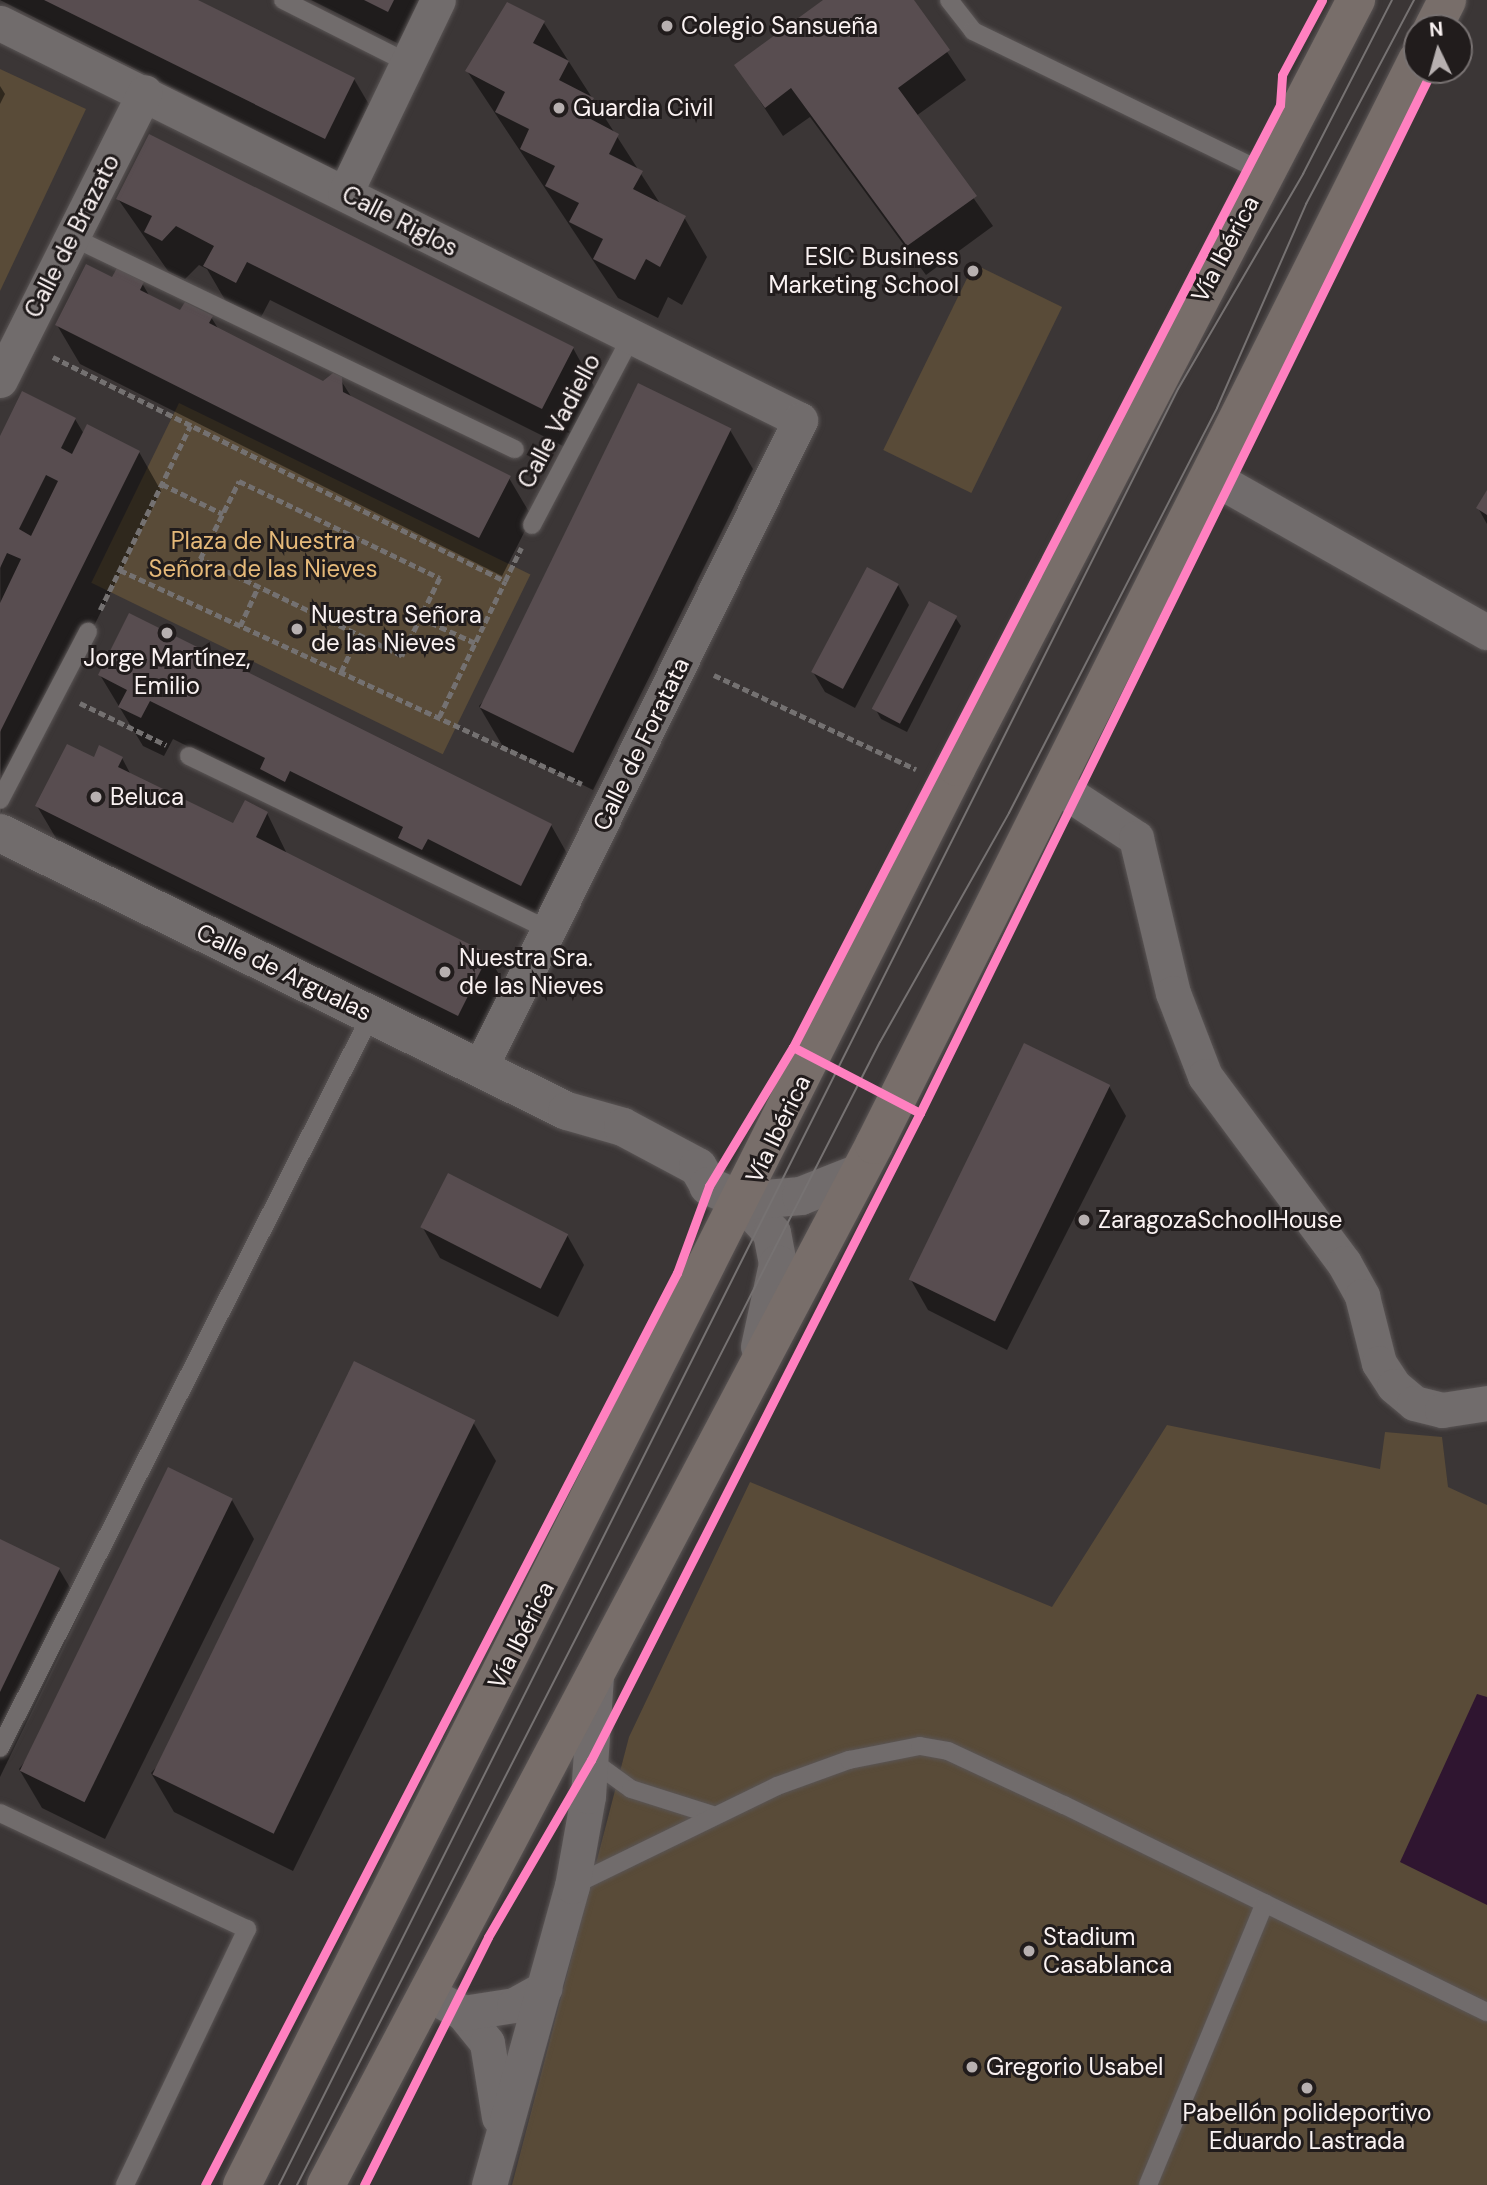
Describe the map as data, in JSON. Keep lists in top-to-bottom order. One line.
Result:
{"streets":{"highway":["Vía Ibérica"],"street":["Calle Riglos","Calle de Brazato","Calle de Foratata","Calle de Argualas"],"lane":["Calle Vadiello"]},"crossings":[["Calle Riglos","Calle de Brazato"],["Calle Riglos","Calle Vadiello"],["Calle Riglos","Calle de Foratata"],["Vía Ibérica","Calle de Argualas"],["Calle de Foratata","Calle de Argualas"]],"parks":["Plaza de Nuestra Señora de las Nieves"],"places":["Colegio Sansueña","Guardia Civil","ESIC Business Marketing School","Nuestra Señora de las Nieves","Jorge Martínez, Emilio","Beluca","Nuestra Sra. de las Nieves","ZaragozaSchoolHouse","Stadium Casablanca","Gregorio Usabel","Pabellón polideportivo Eduardo Lastrada"],"north":"top"}
